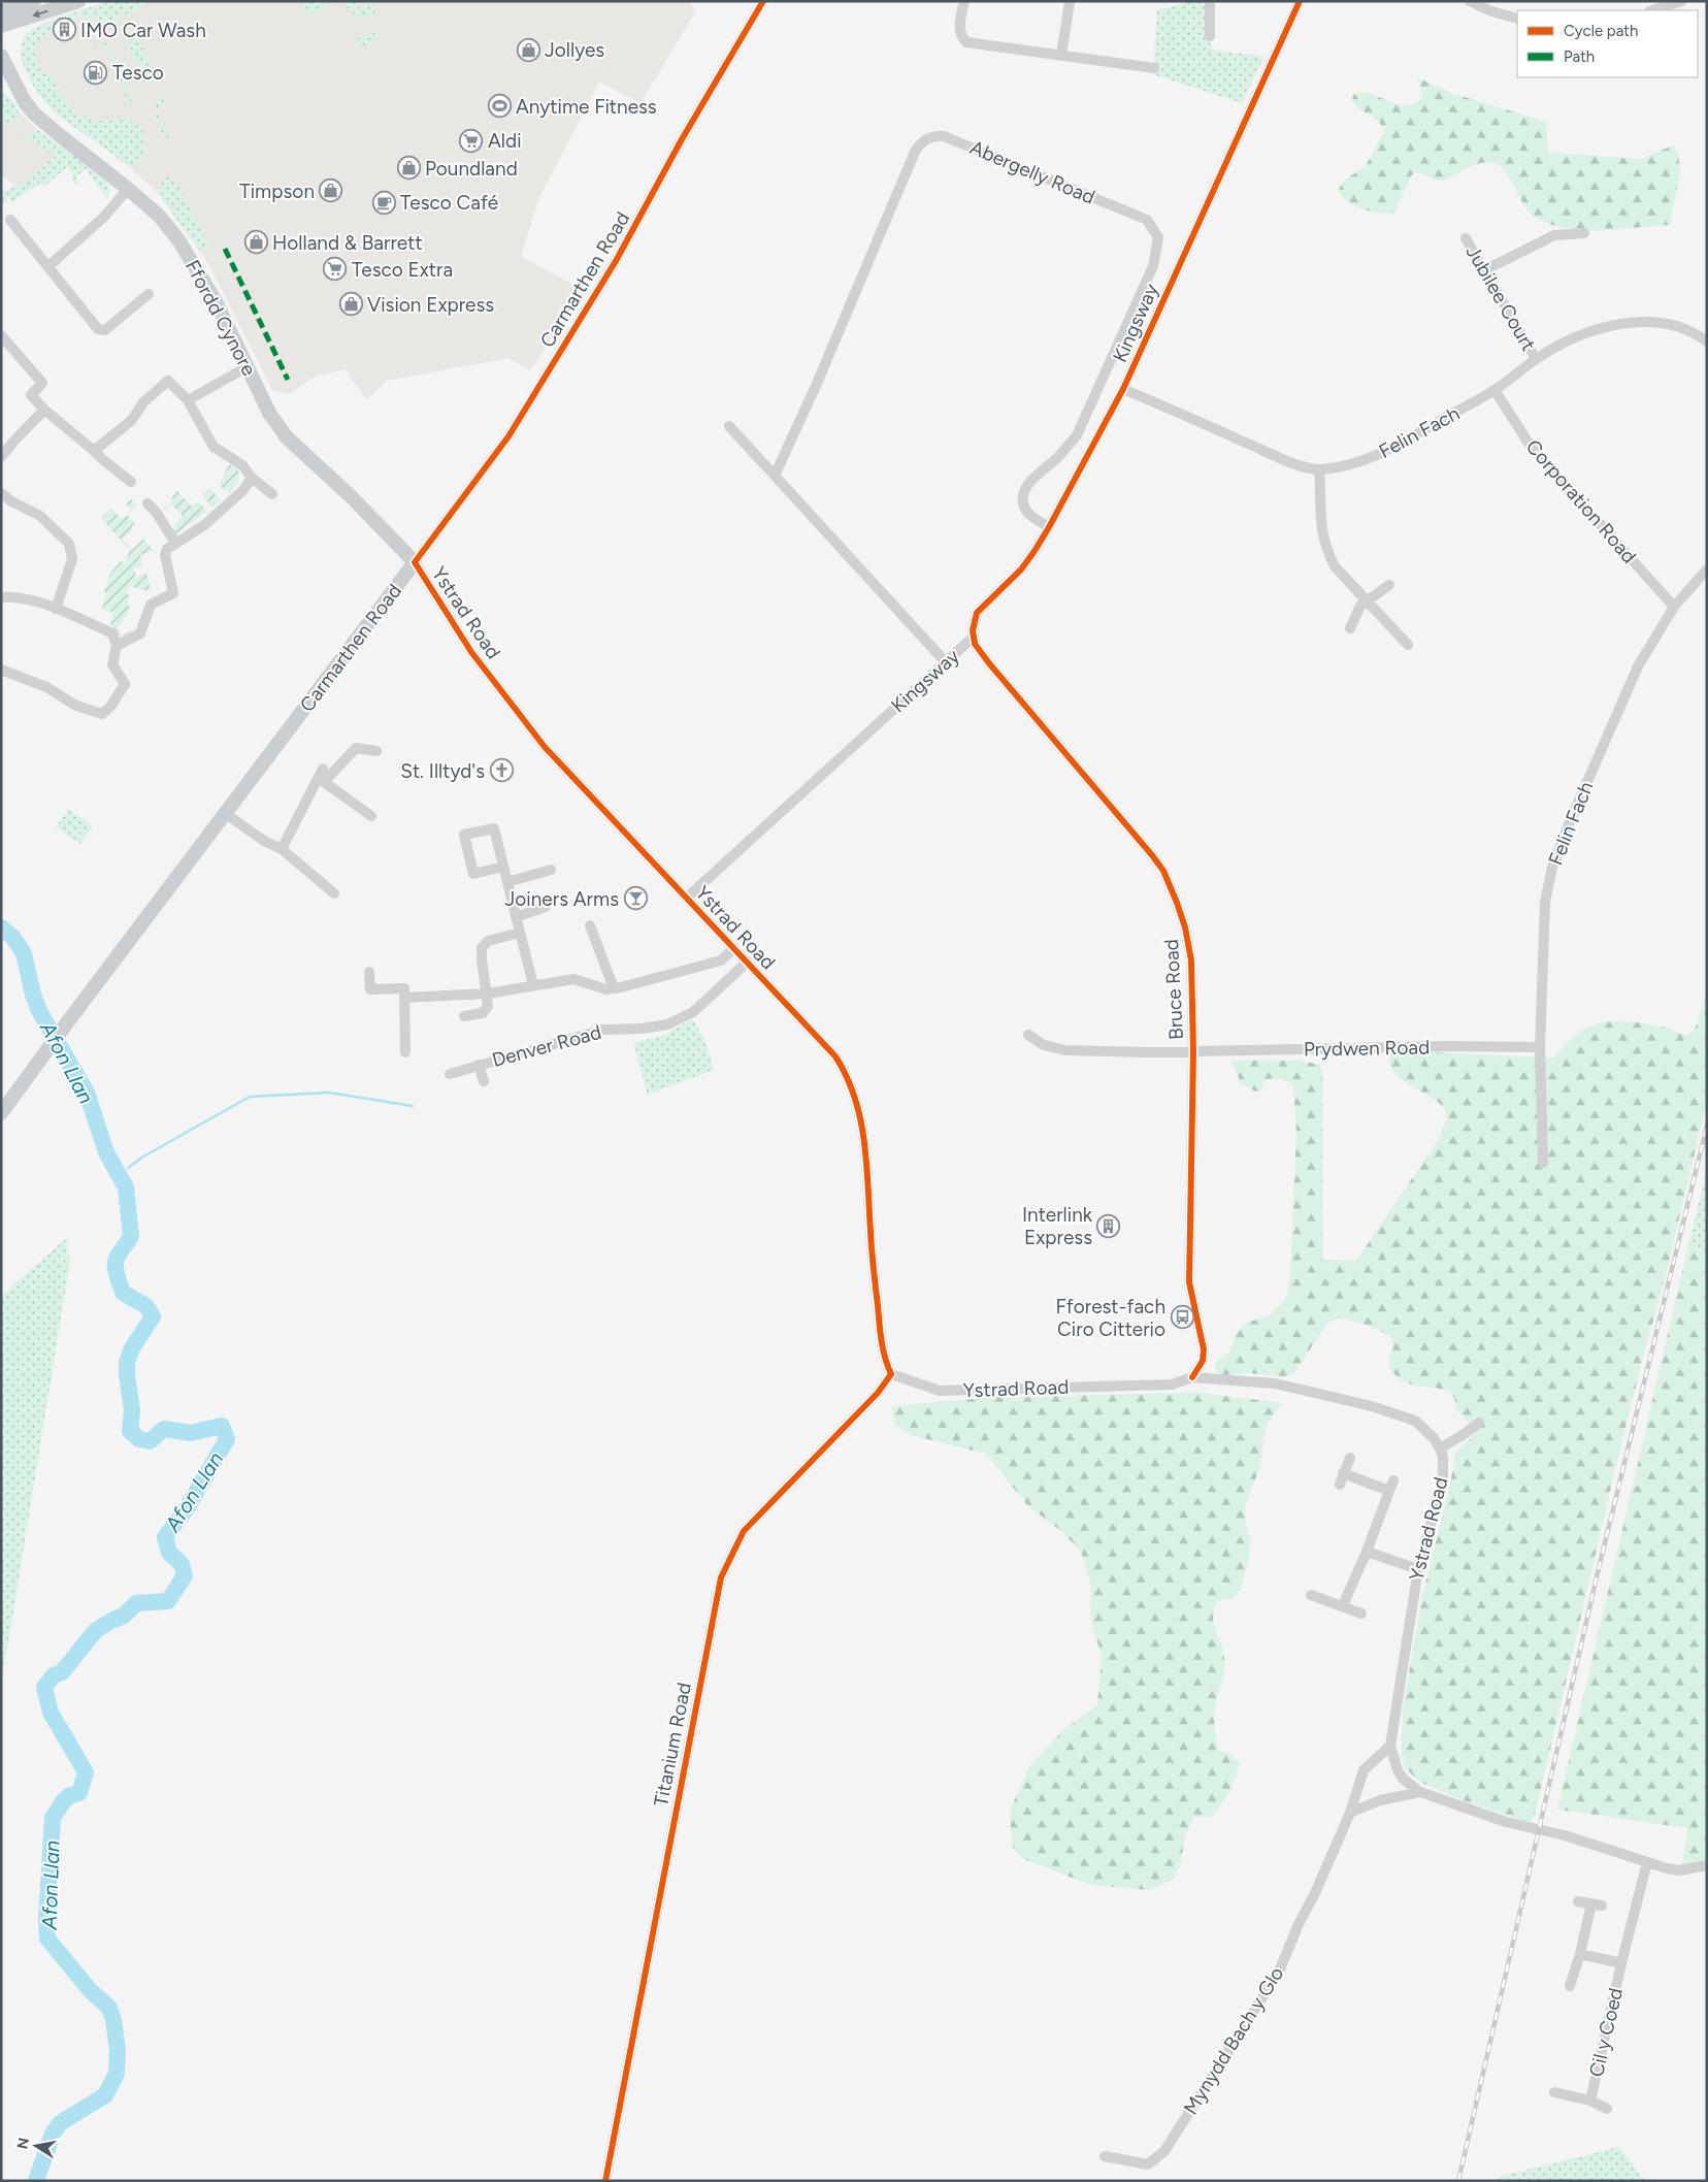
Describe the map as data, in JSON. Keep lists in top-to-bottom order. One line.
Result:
{"streets":{"main road":["Carmarthen Road","Ffordd Cynore"],"street":["Abergelly Road","Jubilee Court","Kingsway","Felin Fach","Corporation Road","Ystrad Road","Bruce Road","Denver Road","Prydwen Road","Titanium Road","Cil y Coed","Mynydd Bach y Glo"]},"crossings":[["Abergelly Road","Kingsway"],["Carmarthen Road","Ffordd Cynore"],["Carmarthen Road","Ystrad Road"],["Jubilee Court","Felin Fach"],["Ffordd Cynore","Ystrad Road"],["Kingsway","Felin Fach"],["Kingsway","Ystrad Road"],["Kingsway","Bruce Road"],["Felin Fach","Corporation Road"],["Felin Fach","Prydwen Road"],["Ystrad Road","Bruce Road"],["Ystrad Road","Denver Road"],["Ystrad Road","Titanium Road"],["Ystrad Road","Cil y Coed"],["Ystrad Road","Mynydd Bach y Glo"],["Bruce Road","Prydwen Road"]],"water":["Afon Llan"],"places":{"building":["IMO Car Wash","Interlink Express"],"shop":["Jollyes","Poundland","Timpson","Holland & Barrett","Vision Express"],"fuel station":["Tesco"],"sports":["Anytime Fitness"],"supermarket":["Aldi","Tesco Extra"],"cafe":["Tesco Café"],"church":["St. Illtyd's"],"bar":["Joiners Arms"],"bus stop":["Fforest-fach Ciro Citterio"]},"legend":["Cycle path","Path"],"north":"left"}
